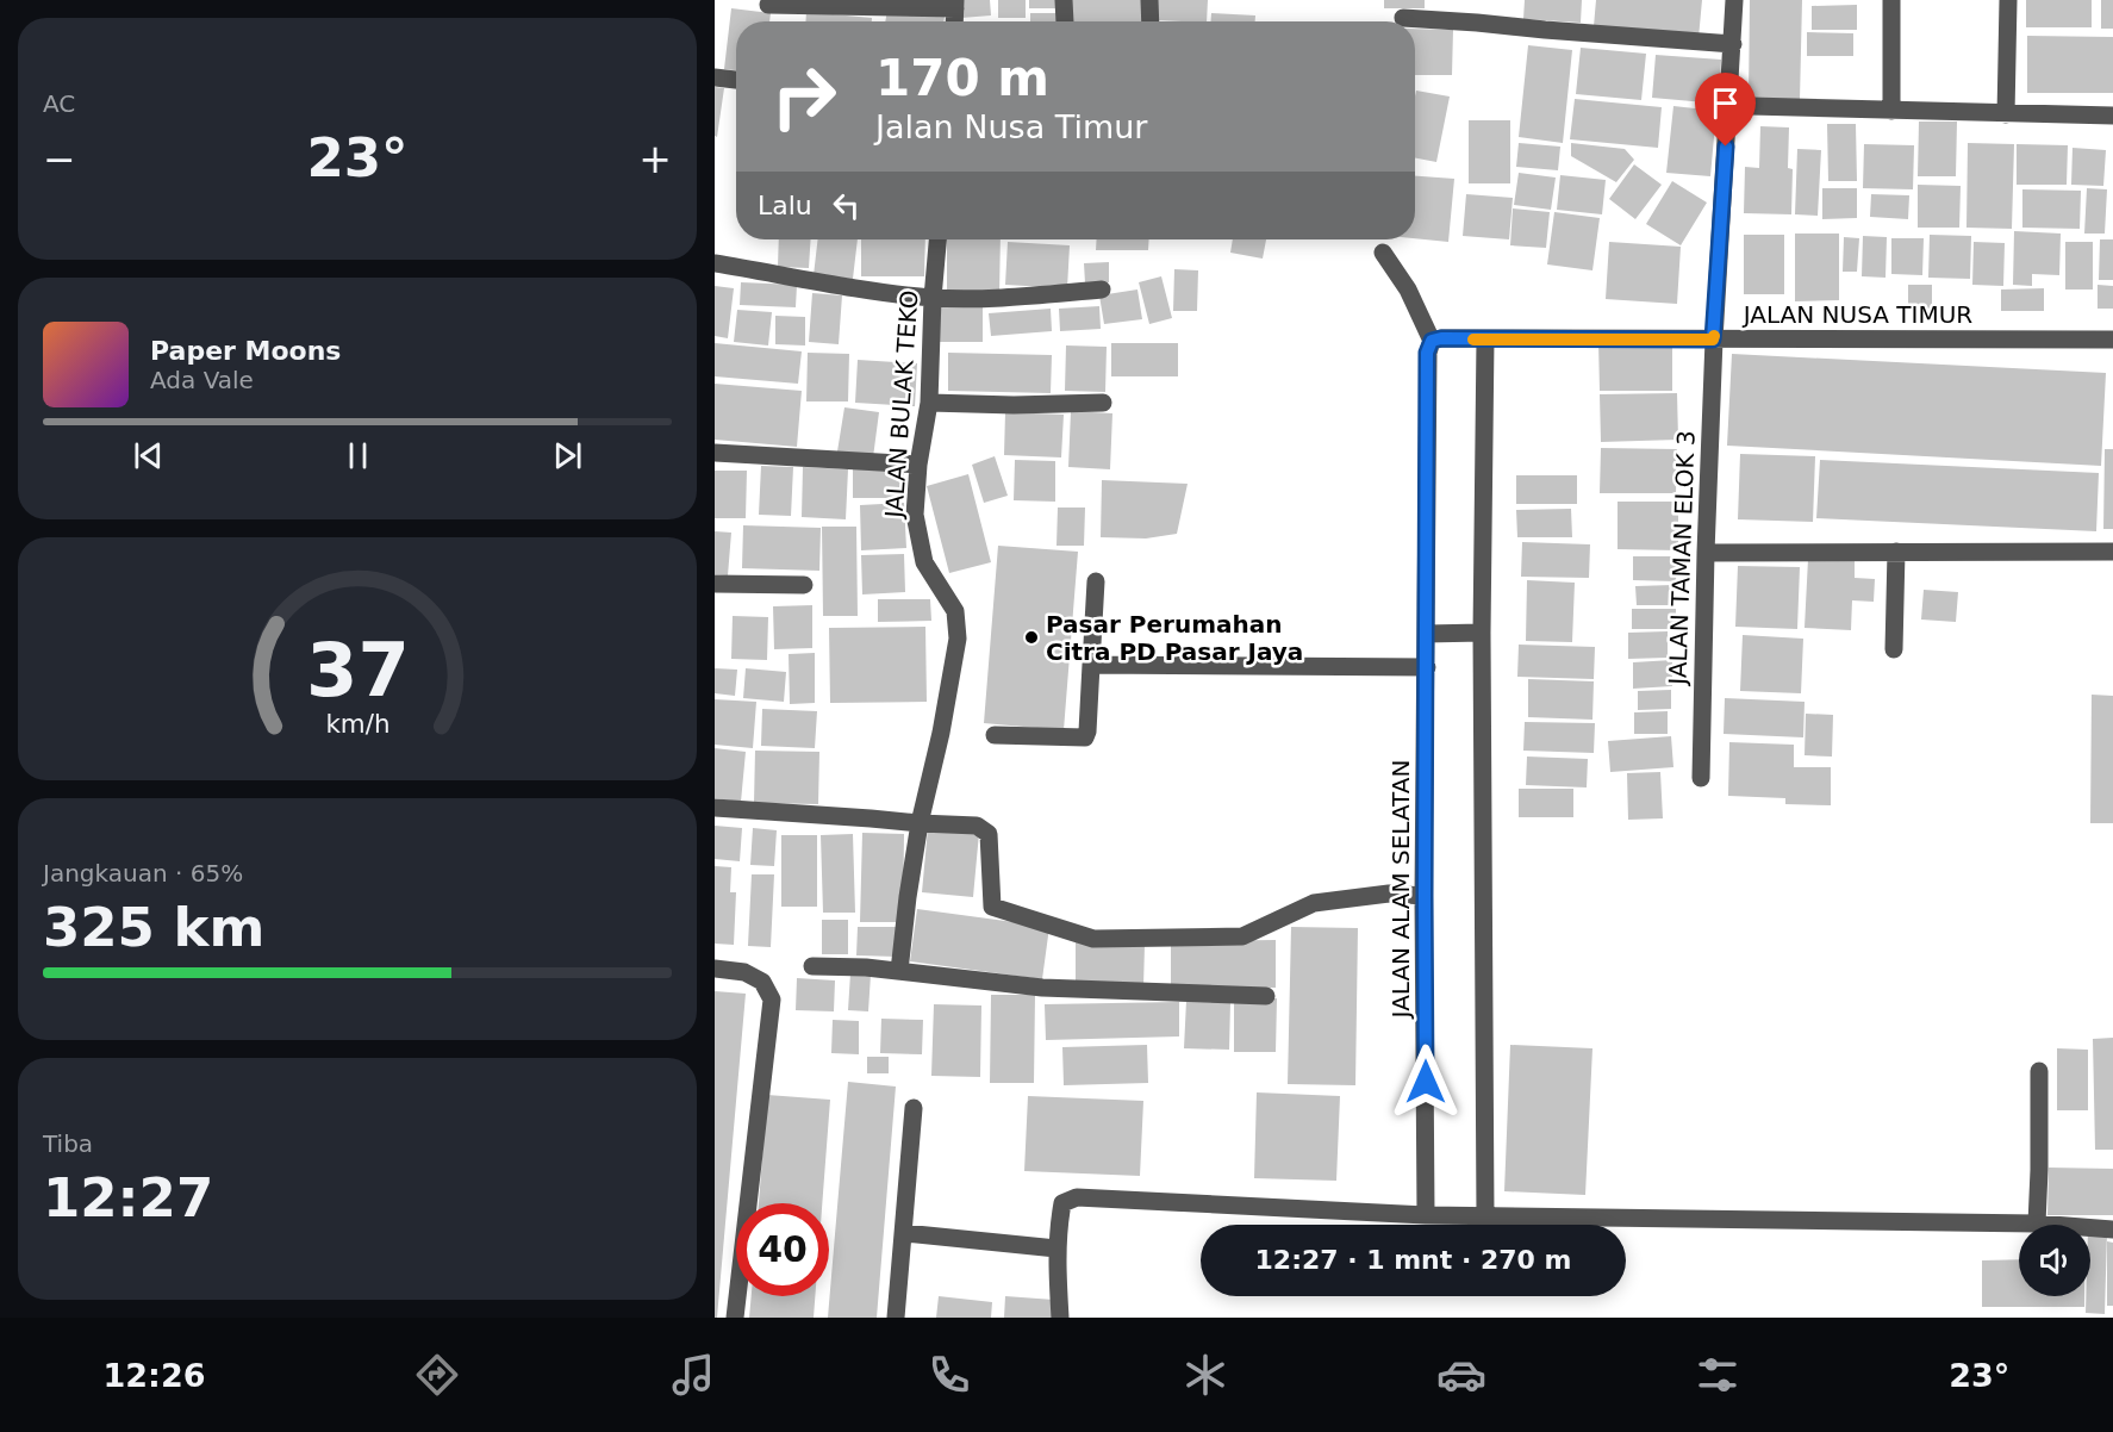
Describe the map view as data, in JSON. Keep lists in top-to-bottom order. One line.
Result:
{"streets":{"street":["JALAN NUSA TIMUR","JALAN BULAK TEKO","JALAN TAMAN ELOK 3","JALAN ALAM SELATAN"]},"crossings":[["JALAN NUSA TIMUR","JALAN TAMAN ELOK 3"],["JALAN NUSA TIMUR","JALAN ALAM SELATAN"]],"places":["Pasar Perumahan Citra PD Pasar Jaya"],"page":{"tile":["AC",["Jangkauan · 65%","325 km"],["Tiba","12:27"]],"turn":["170 m","Jalan Nusa Timur"],"heat":["−","23°","+"],"then":"Lalu","song":["Paper Moons","Ada Vale"],"limit":"40","trip":"12:27 · 1 mnt · 270 m","tabs":["12:26","23°"],"gauge":["37","km/h"]}}
